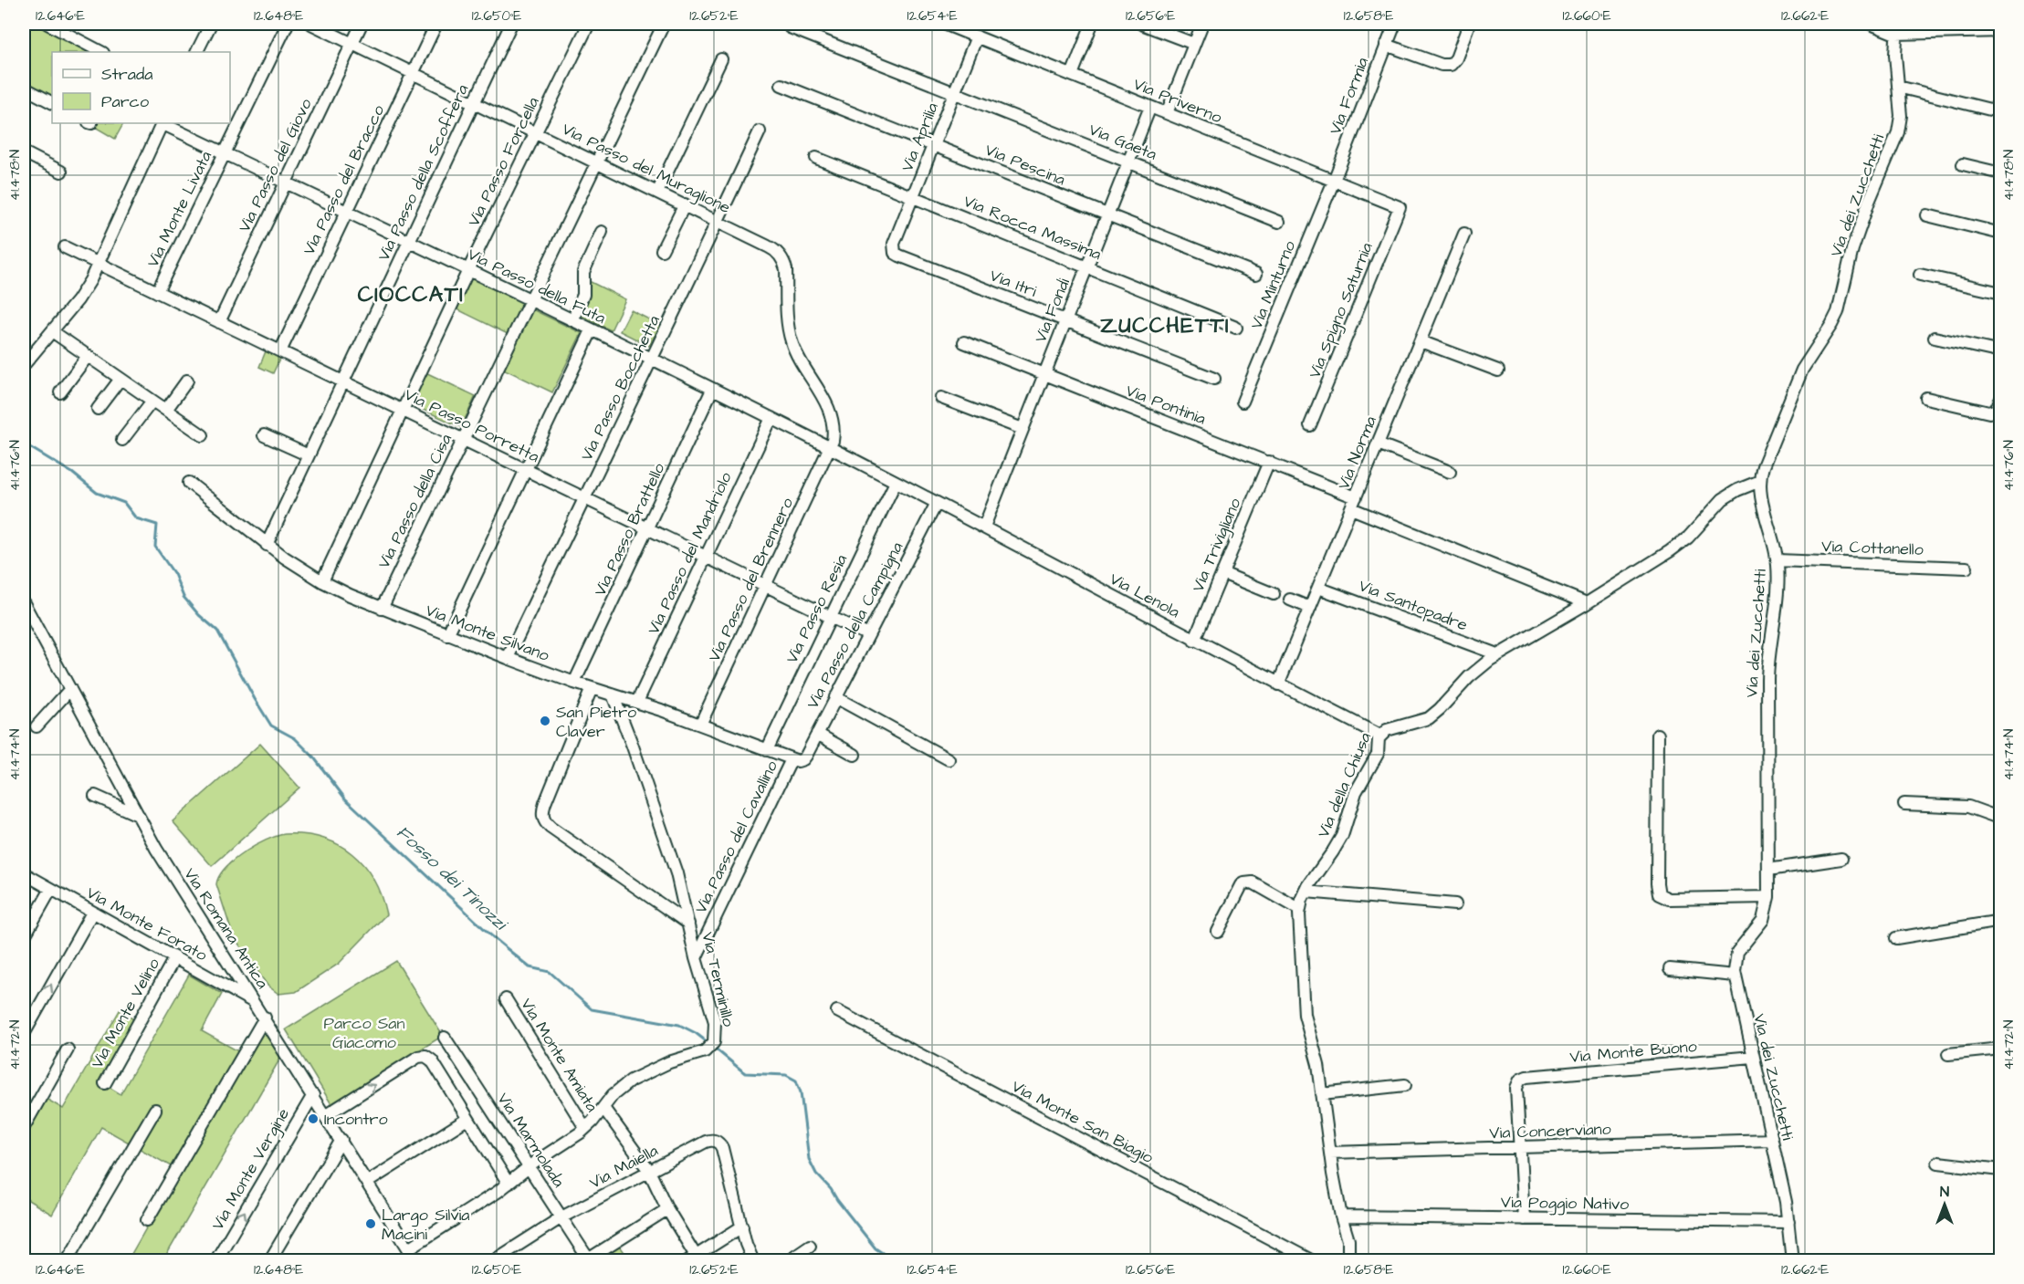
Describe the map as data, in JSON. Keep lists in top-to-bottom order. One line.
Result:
{"streets":{"street":["Via Formia","Via Priverno","Via Aprilia","Via Gaeta","Via Passo Forcella","Via Pescina","Via Passo del Giovo","Via Passo del Muraglione","Via Passo della Scoffera","Via Passo del Bracco","Via dei Zucchetti","Via Monte Livata","Via Rocca Massima","Via Itri","Via Minturno","Via Passo della Futa","Via Fondi","Via Spigno Saturnia","Via Passo Bocchetta","Via Pontinia","Via Passo Porretta","Via Norma","Via Passo della Cisa","Via Passo Brattello","Via Trivigliano","Via Cottanello","Via Passo del Mandriolo","Via Passo del Brennero","Via Lenola","Via Santopadre","Via Passo Resia","Via Passo della Campigna","Via Monte Silvano","Via della Chiusa","Via Passo del Cavallino","Via Monte Forato","Via Romana Antica","Via Terminillo","Via Monte Velino","Via Monte Buono","Via Monte Amiata","Via Monte San Biagio","Via Concerviano","Via Marmolada","Via Maiella","Via Monte Vergine","Via Poggio Nativo"]},"crossings":[["Via Formia","Via Priverno"],["Via Formia","Via Minturno"],["Via Priverno","Via Aprilia"],["Via Priverno","Via Minturno"],["Via Priverno","Via Fondi"],["Via Priverno","Via Spigno Saturnia"],["Via Aprilia","Via Gaeta"],["Via Aprilia","Via Pescina"],["Via Aprilia","Via Rocca Massima"],["Via Aprilia","Via Itri"],["Via Gaeta","Via Fondi"],["Via Passo Forcella","Via Passo del Muraglione"],["Via Passo Forcella","Via Passo della Futa"],["Via Passo Forcella","Via Passo Porretta"],["Via Passo Forcella","Via Monte Silvano"],["Via Pescina","Via Fondi"],["Via Passo del Giovo","Via Passo del Muraglione"],["Via Passo del Giovo","Via Passo della Futa"],["Via Passo del Giovo","Via Passo Porretta"],["Via Passo del Muraglione","Via Passo della Scoffera"],["Via Passo del Muraglione","Via Passo del Bracco"],["Via Passo del Muraglione","Via Passo della Futa"],["Via Passo del Muraglione","Via Passo Bocchetta"],["Via Passo del Muraglione","Via Passo della Cisa"],["Via Passo del Muraglione","Via Passo del Brennero"],["Via Passo della Scoffera","Via Passo della Futa"],["Via Passo della Scoffera","Via Passo Porretta"],["Via Passo della Scoffera","Via Monte Silvano"],["Via Passo del Bracco","Via Passo della Futa"],["Via Passo del Bracco","Via Passo Porretta"],["Via dei Zucchetti","Via Cottanello"],["Via dei Zucchetti","Via della Chiusa"],["Via dei Zucchetti","Via Monte Buono"],["Via dei Zucchetti","Via Concerviano"],["Via dei Zucchetti","Via Poggio Nativo"],["Via Monte Livata","Via Passo della Futa"],["Via Monte Livata","Via Passo Porretta"],["Via Rocca Massima","Via Fondi"],["Via Itri","Via Fondi"],["Via Passo della Futa","Via Passo Bocchetta"],["Via Passo della Futa","Via Passo della Cisa"],["Via Passo della Futa","Via Passo Brattello"],["Via Passo della Futa","Via Passo del Mandriolo"],["Via Passo della Futa","Via Passo del Brennero"],["Via Passo della Futa","Via Lenola"],["Via Passo della Futa","Via Passo Resia"],["Via Fondi","Via Pontinia"],["Via Fondi","Via Lenola"],["Via Passo Bocchetta","Via Passo Porretta"],["Via Passo Bocchetta","Via Monte Silvano"],["Via Pontinia","Via Norma"],["Via Pontinia","Via Trivigliano"],["Via Passo Porretta","Via Passo della Cisa"],["Via Passo Porretta","Via Passo Brattello"],["Via Passo Porretta","Via Passo del Mandriolo"],["Via Passo Porretta","Via Passo del Brennero"],["Via Passo Porretta","Via Passo Resia"],["Via Norma","Via Lenola"],["Via Norma","Via Santopadre"],["Via Passo della Cisa","Via Monte Silvano"],["Via Passo Brattello","Via Monte Silvano"],["Via Trivigliano","Via Lenola"],["Via Passo del Mandriolo","Via Monte Silvano"],["Via Passo del Brennero","Via Monte Silvano"],["Via Lenola","Via Passo Resia"],["Via Lenola","Via Passo della Campigna"],["Via Lenola","Via della Chiusa"],["Via Santopadre","Via della Chiusa"],["Via Passo Resia","Via Monte Silvano"],["Via Passo della Campigna","Via Monte Silvano"],["Via Passo della Campigna","Via Passo del Cavallino"],["Via Monte Silvano","Via Passo del Cavallino"],["Via Monte Silvano","Via Terminillo"],["Via della Chiusa","Via Concerviano"],["Via della Chiusa","Via Poggio Nativo"],["Via Passo del Cavallino","Via Terminillo"],["Via Monte Forato","Via Romana Antica"],["Via Monte Forato","Via Monte Velino"],["Via Romana Antica","Via Terminillo"],["Via Romana Antica","Via Monte Vergine"],["Via Terminillo","Via Monte Amiata"],["Via Terminillo","Via Marmolada"],["Via Monte Buono","Via Concerviano"],["Via Marmolada","Via Maiella"]],"districts":["CIOCCATI","ZUCCHETTI"],"water":["Fosso dei Tinozzi"],"parks":["Parco San Giacomo"],"places":["San Pietro Claver","Incontro","Largo Silvia Macini"],"legend":["Strada","Parco"],"north":"top","coordinates":["12.646°E","12.648°E","12.650°E","12.652°E","12.654°E","12.656°E","12.658°E","12.660°E","12.662°E","41.478°N","41.476°N","41.474°N","41.472°N"]}
